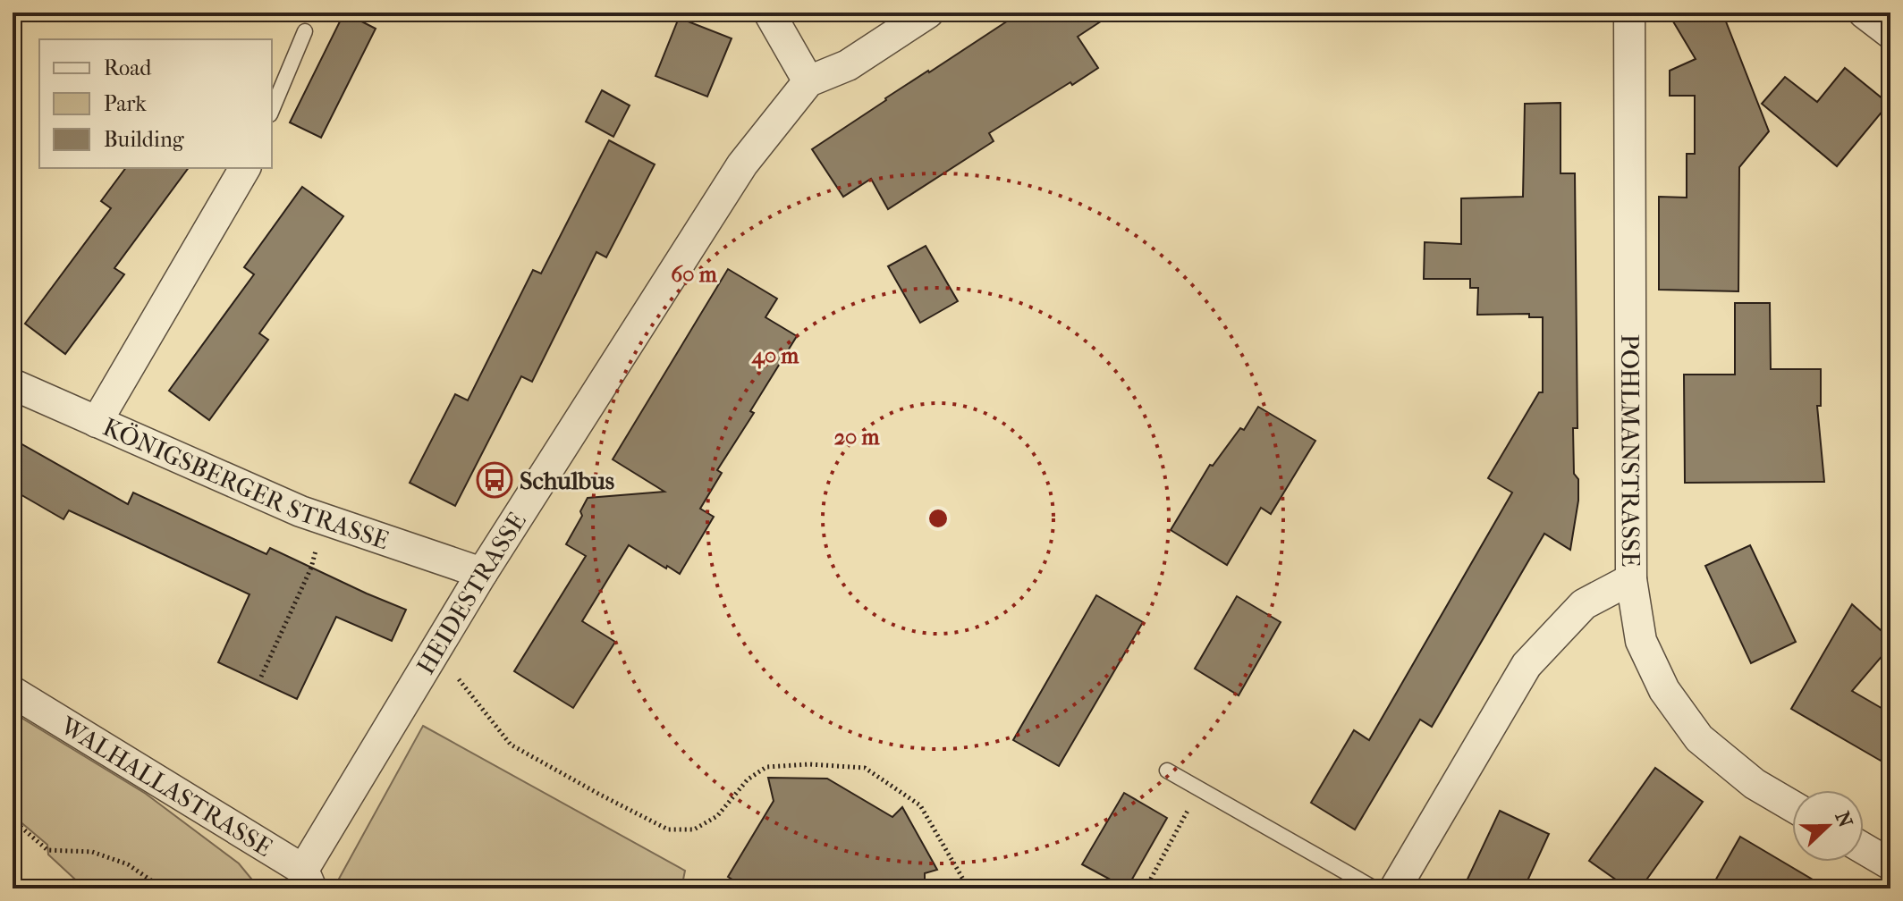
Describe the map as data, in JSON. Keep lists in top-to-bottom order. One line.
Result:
{"streets":{"street":["POHLMANSTRASSE","KÖNIGSBERGER STRASSE","HEIDESTRASSE","WALHALLASTRASSE"]},"crossings":[["KÖNIGSBERGER STRASSE","HEIDESTRASSE"],["HEIDESTRASSE","WALHALLASTRASSE"]],"places":{"bus stop":["Schulbus"]},"legend":["Road","Park","Building"],"north":"right","rings":["60 m","40 m","20 m"]}
